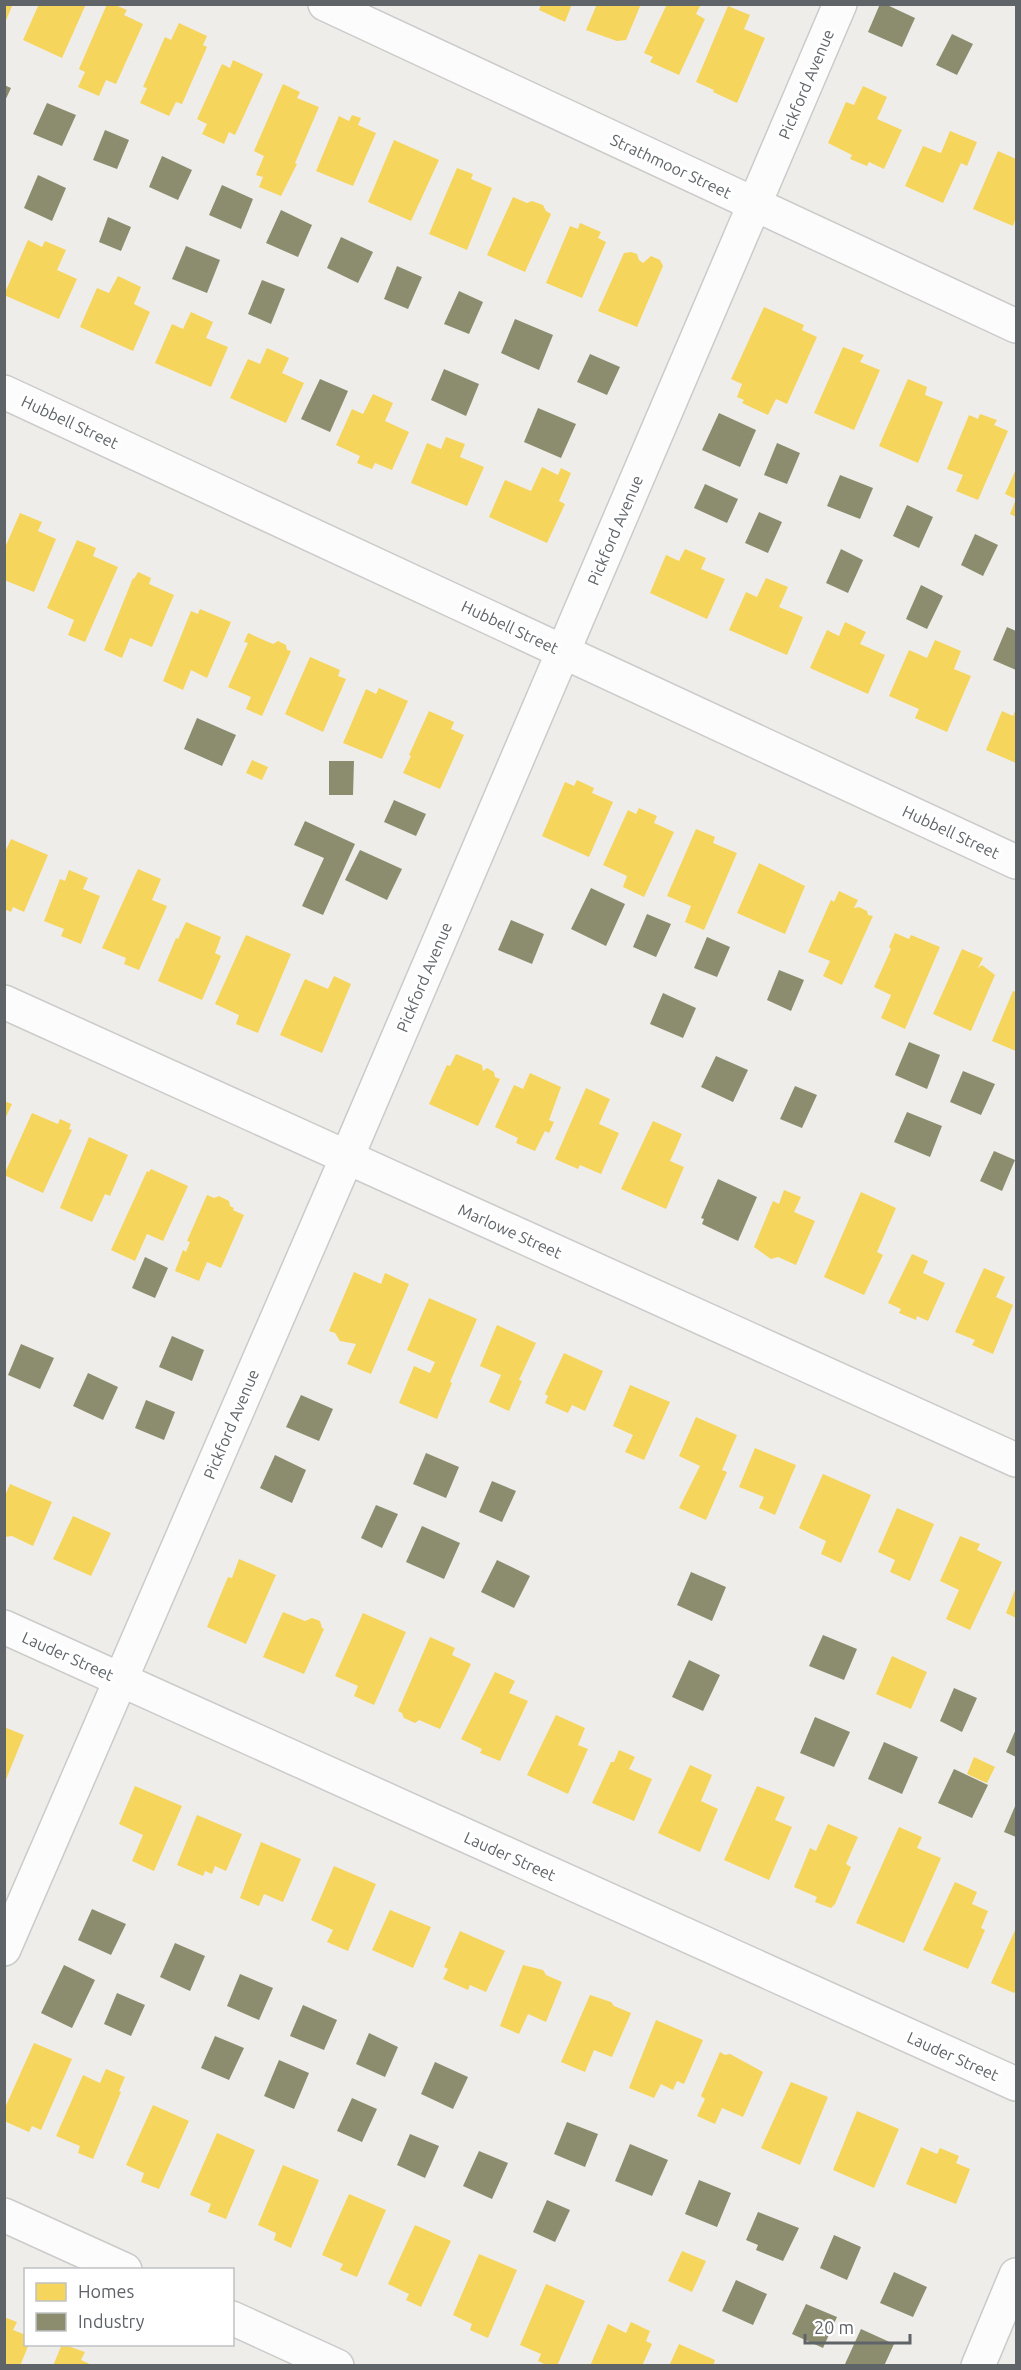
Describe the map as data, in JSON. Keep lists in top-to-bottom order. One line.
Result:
{"streets":{"street":["Pickford Avenue","Strathmoor Street","Hubbell Street","Marlowe Street","Lauder Street"]},"crossings":[["Pickford Avenue","Strathmoor Street"],["Pickford Avenue","Hubbell Street"],["Pickford Avenue","Marlowe Street"],["Pickford Avenue","Lauder Street"]],"legend":["Homes","Industry"],"scale_bar":"20 m"}
